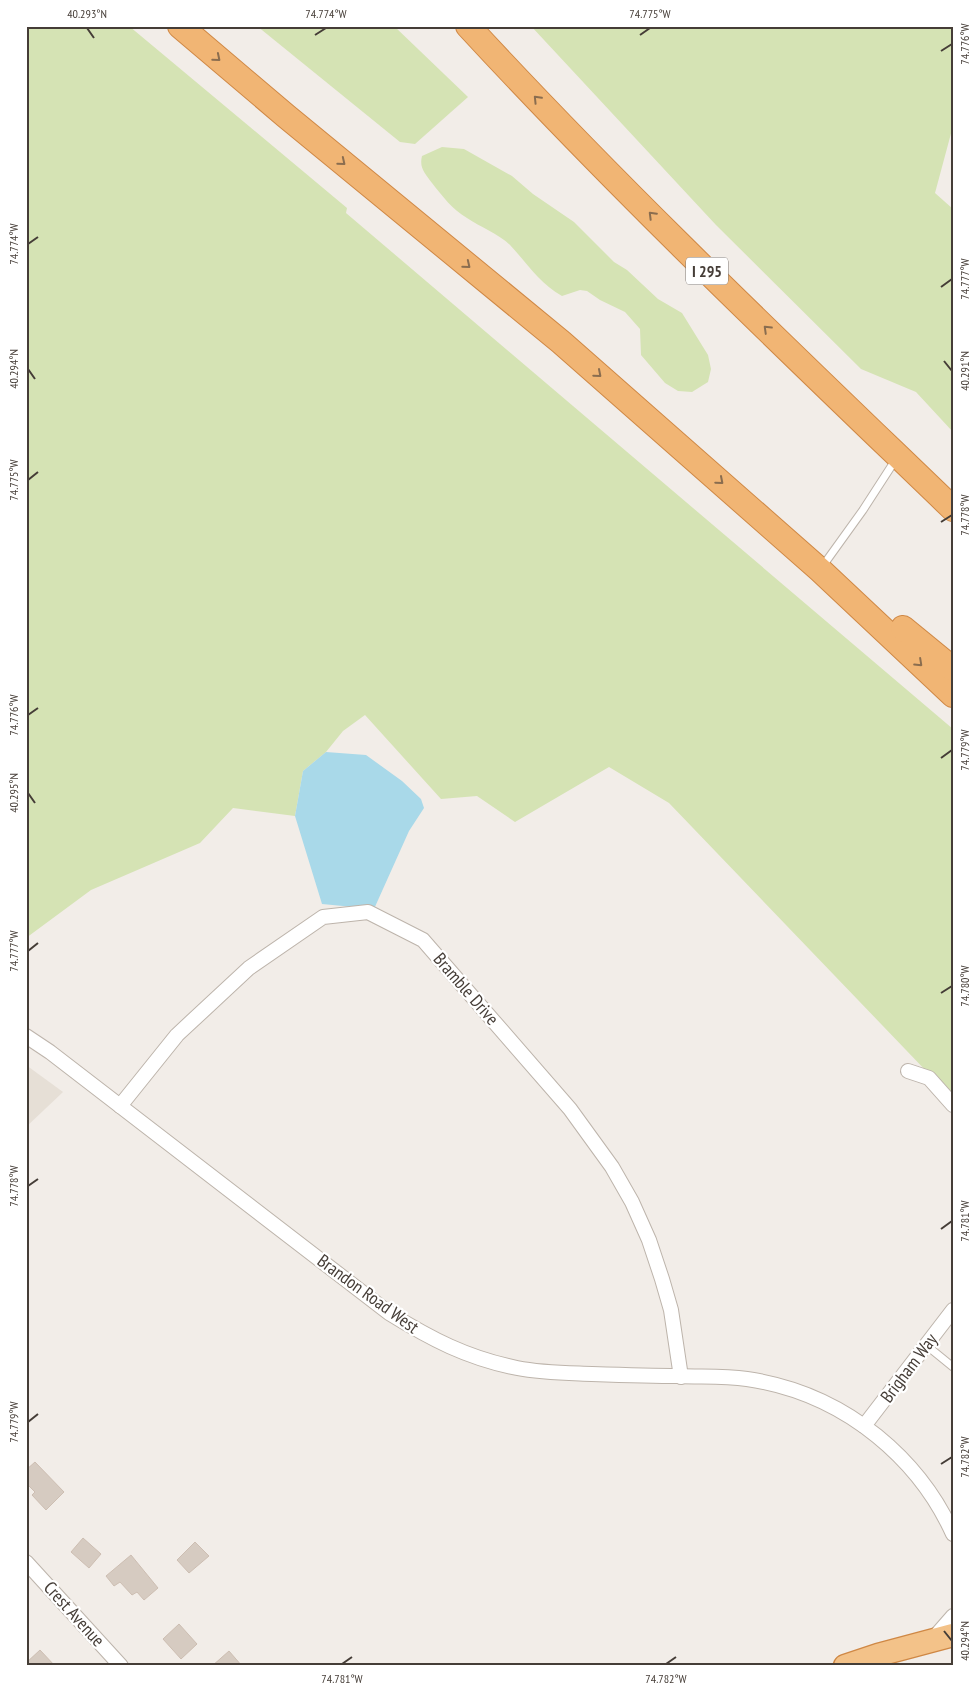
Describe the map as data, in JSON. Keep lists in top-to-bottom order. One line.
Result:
{"streets":{"highway":["I 295"],"street":["Bramble Drive","Brandon Road West","Brigham Way","Crest Avenue"]},"crossings":[["Bramble Drive","Brandon Road West"],["Brandon Road West","Brigham Way"]],"coordinates":["40.293°N","74.774°W","74.775°W","74.776°W","74.777°W","40.294°N","40.291°N","74.778°W","74.779°W","40.295°N","74.780°W","74.781°W","74.782°W"]}
